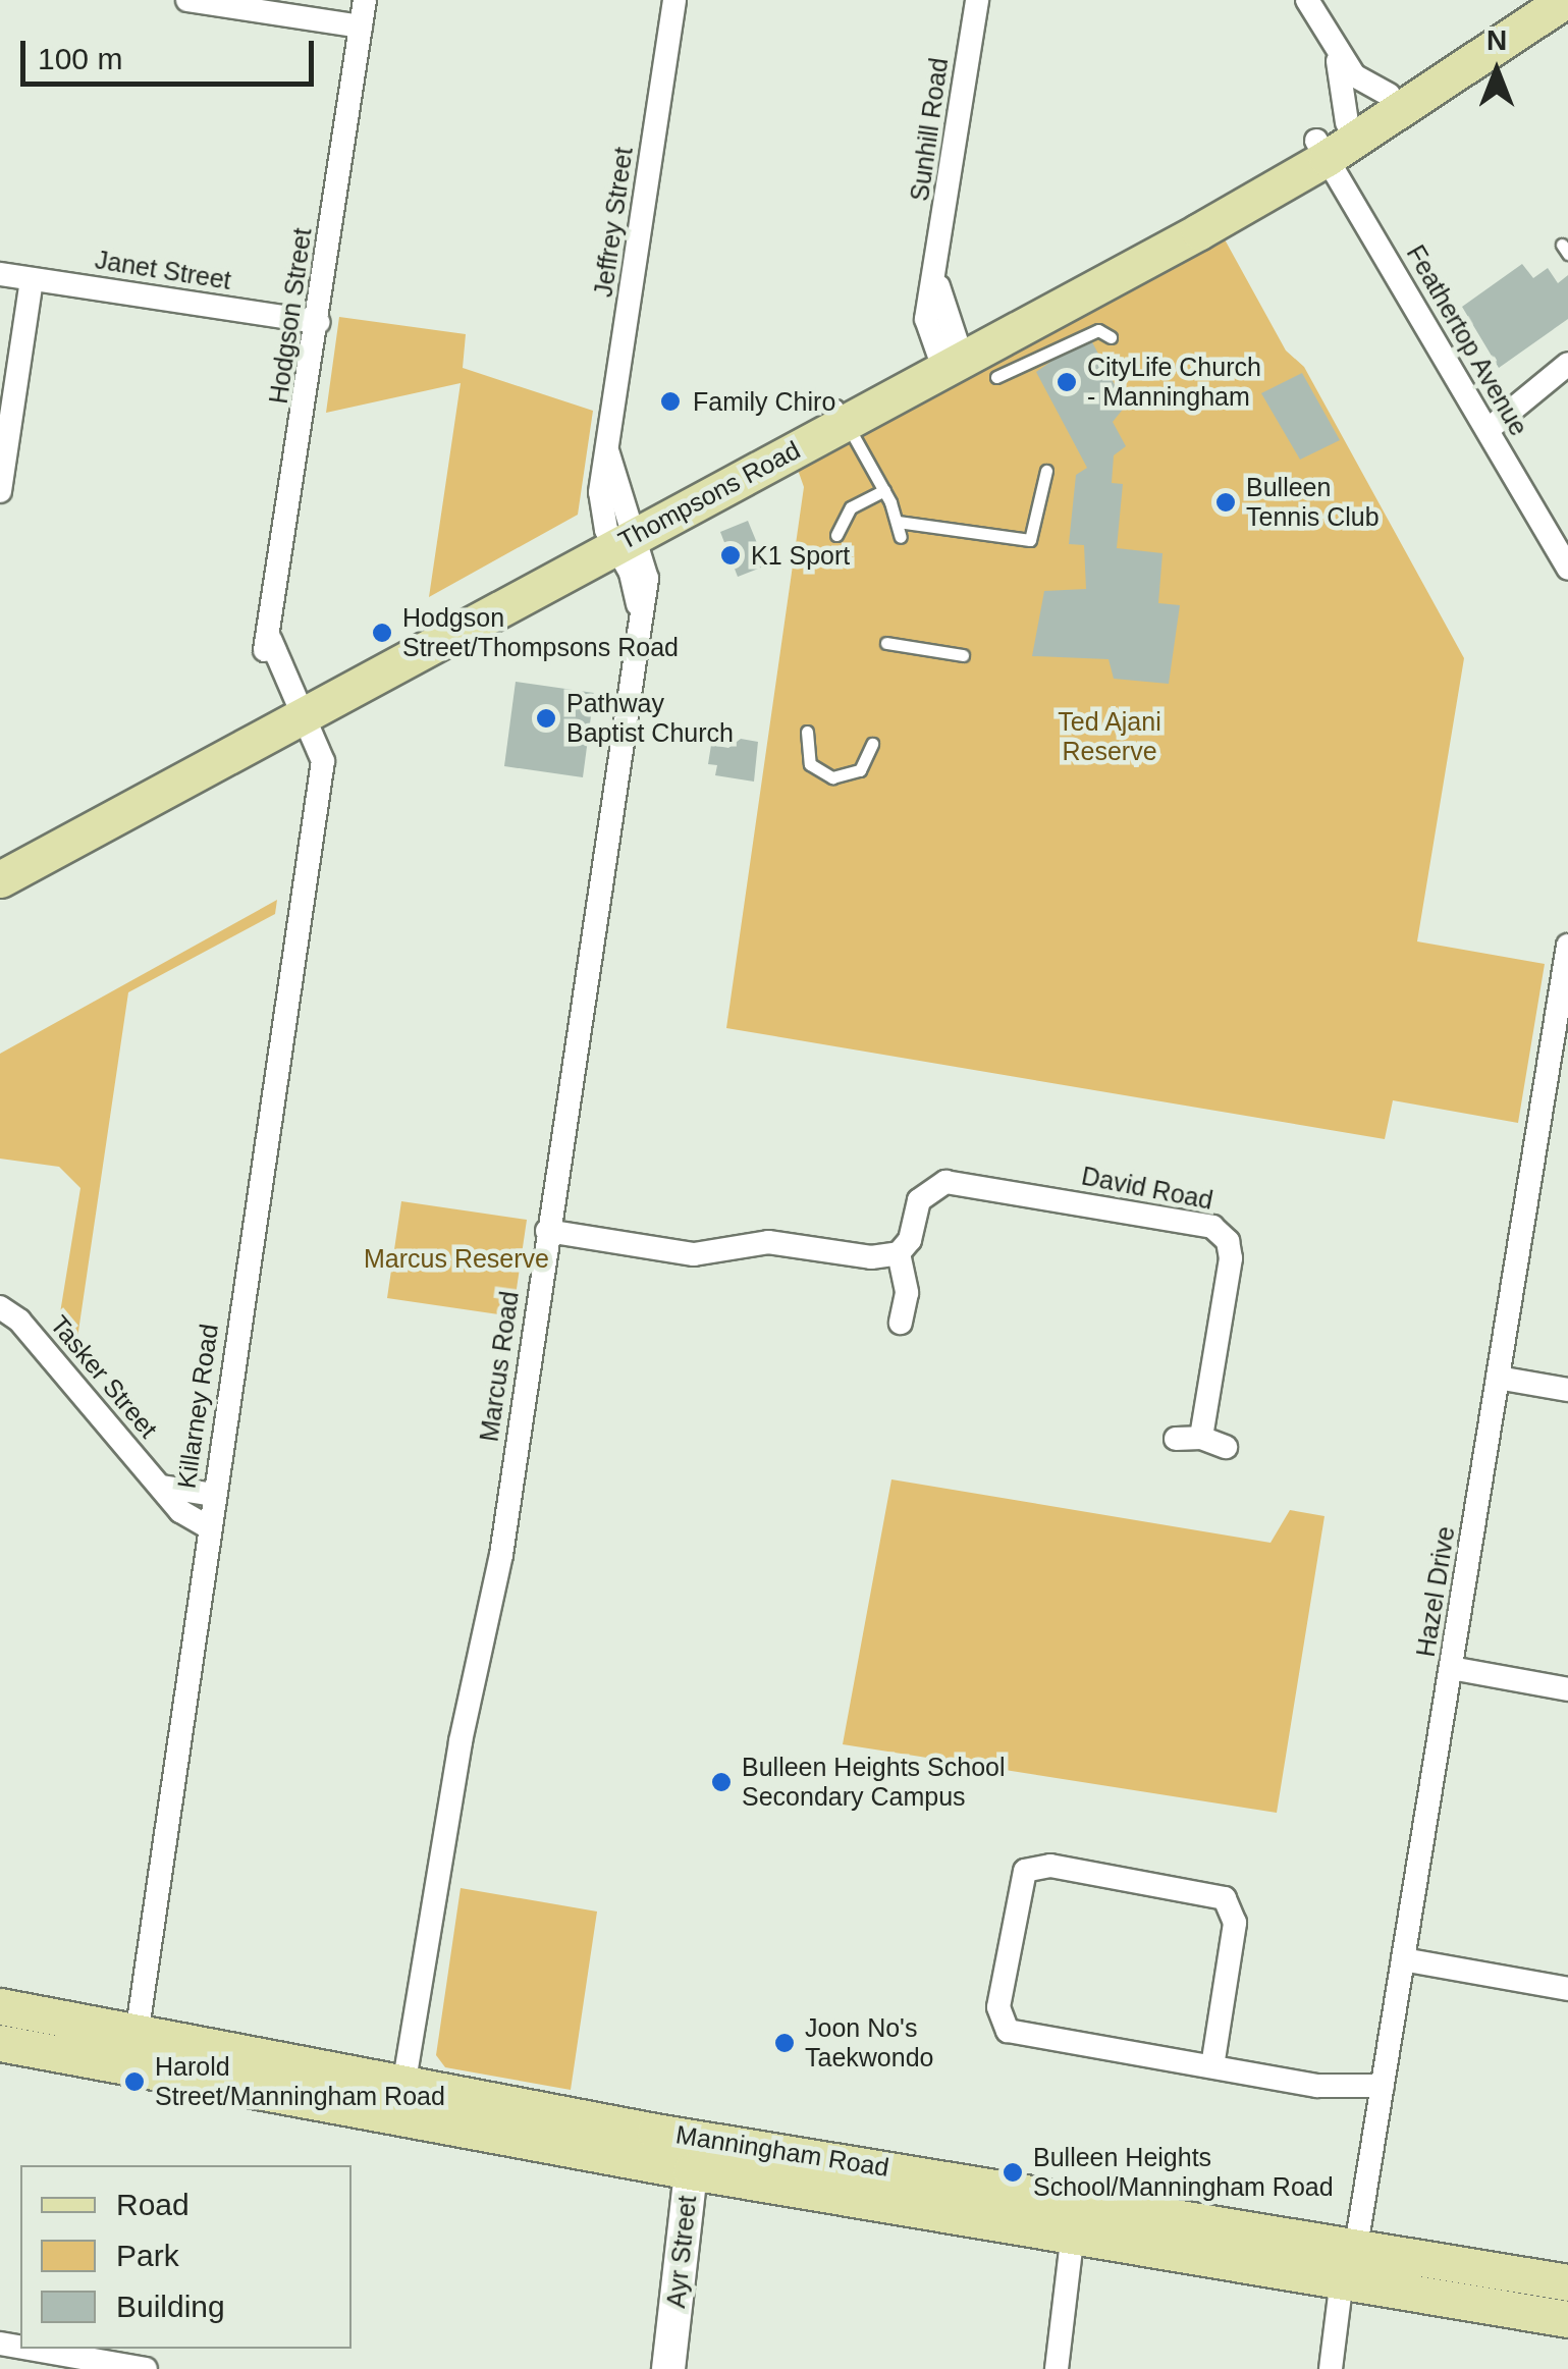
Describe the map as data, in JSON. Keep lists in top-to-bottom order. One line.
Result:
{"streets":{"main road":["Thompsons Road","Manningham Road"],"street":["Sunhill Road","Jeffrey Street","Janet Street","Hodgson Street","Feathertop Avenue","David Road","Marcus Road","Tasker Street","Killarney Road","Hazel Drive","Ayr Street"]},"crossings":[["Sunhill Road","Thompsons Road"],["Jeffrey Street","Thompsons Road"],["Jeffrey Street","Marcus Road"],["Janet Street","Hodgson Street"],["Hodgson Street","Thompsons Road"],["Hodgson Street","Killarney Road"],["Feathertop Avenue","Thompsons Road"],["Thompsons Road","Marcus Road"],["Thompsons Road","Killarney Road"],["Marcus Road","Manningham Road"],["Tasker Street","Killarney Road"],["Killarney Road","Manningham Road"],["Hazel Drive","Manningham Road"],["Manningham Road","Ayr Street"]],"parks":["Ted Ajani Reserve","Marcus Reserve"],"places":["CityLife Church - Manningham","Family Chiro","Bulleen Tennis Club","K1 Sport","Hodgson Street/Thompsons Road","Pathway Baptist Church","Bulleen Heights School Secondary Campus","Joon No's Taekwondo","Harold Street/Manningham Road","Bulleen Heights School/Manningham Road"],"legend":["Road","Park","Building"],"scale_bar":"100 m","north":"top"}
